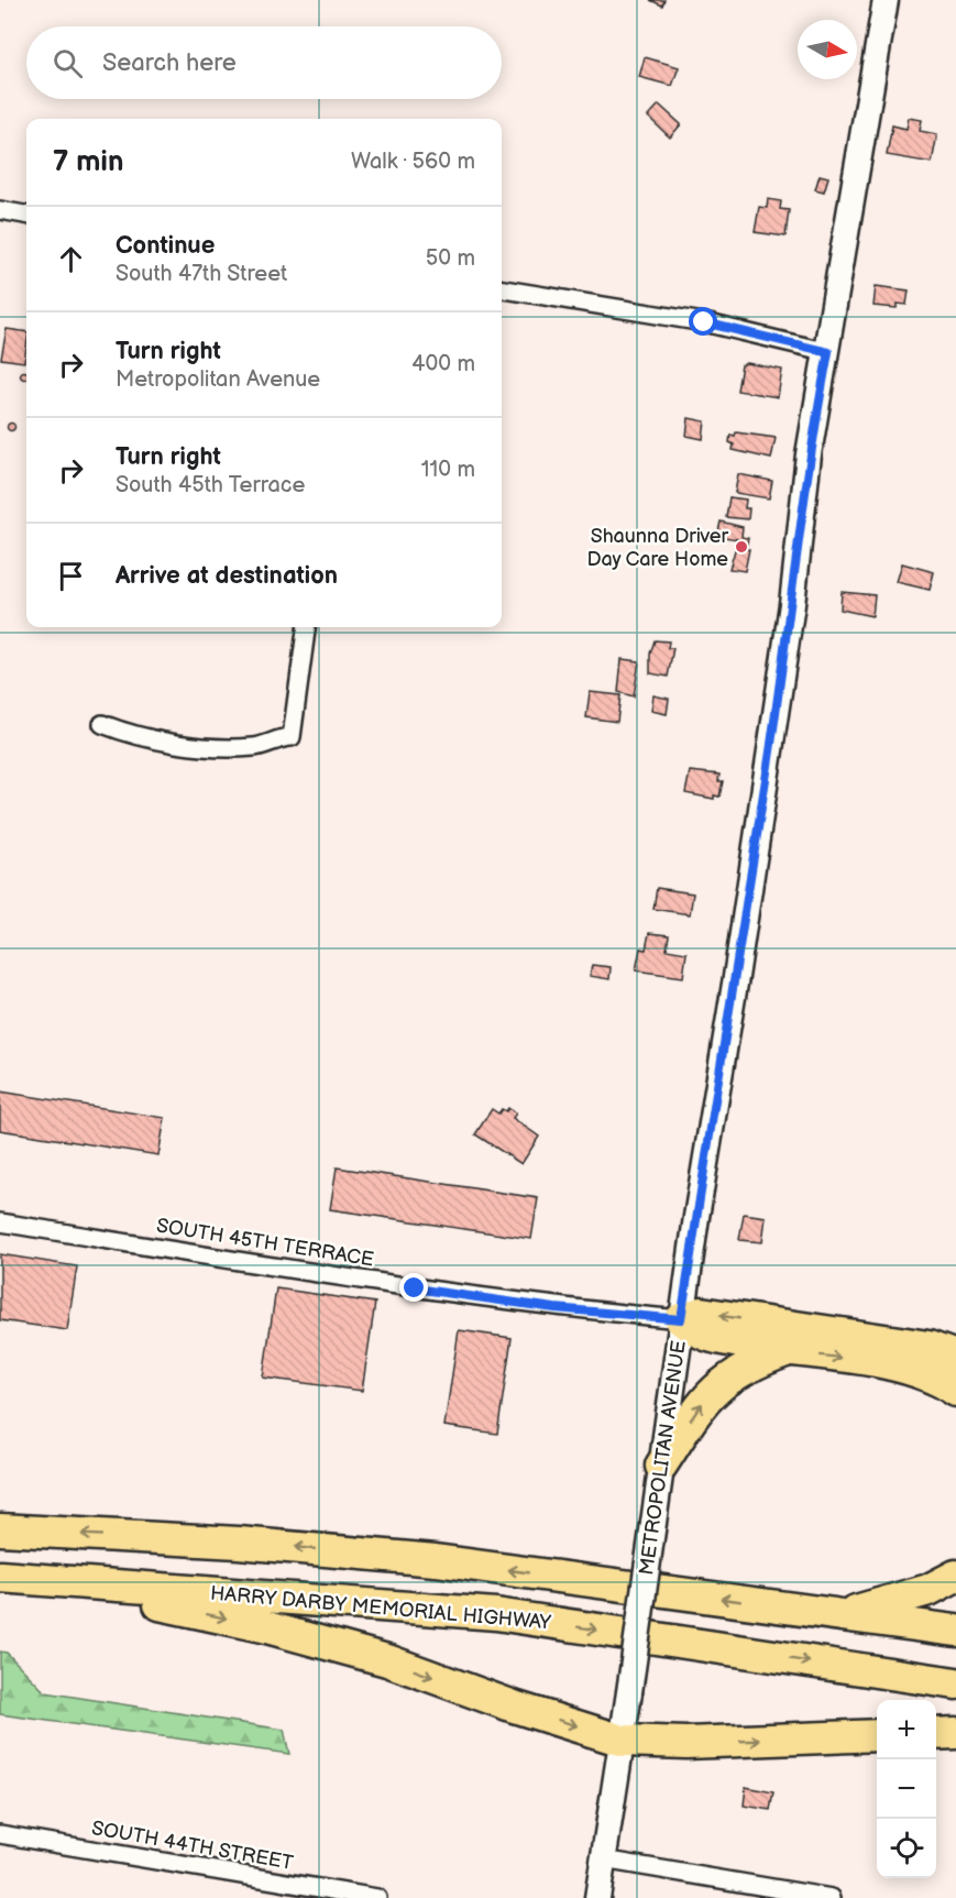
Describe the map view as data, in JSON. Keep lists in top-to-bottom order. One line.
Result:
{"streets":{"highway":["HARRY DARBY MEMORIAL HIGHWAY"],"main road":["METROPOLITAN AVENUE"],"street":["SOUTH 45TH TERRACE","SOUTH 44TH STREET"]},"crossings":[["SOUTH 45TH TERRACE","METROPOLITAN AVENUE"]],"places":["Shaunna Driver Day Care Home"],"north":"right","page":{"search":"Search here","heading":["7 min","Walk · 560 m"],"list":[["Continue","South 47th Street","50 m"],["Turn right","Metropolitan Avenue","400 m"],["Turn right","South 45th Terrace","110 m"],"Arrive at destination"],"map_buttons":["+","−"]}}
